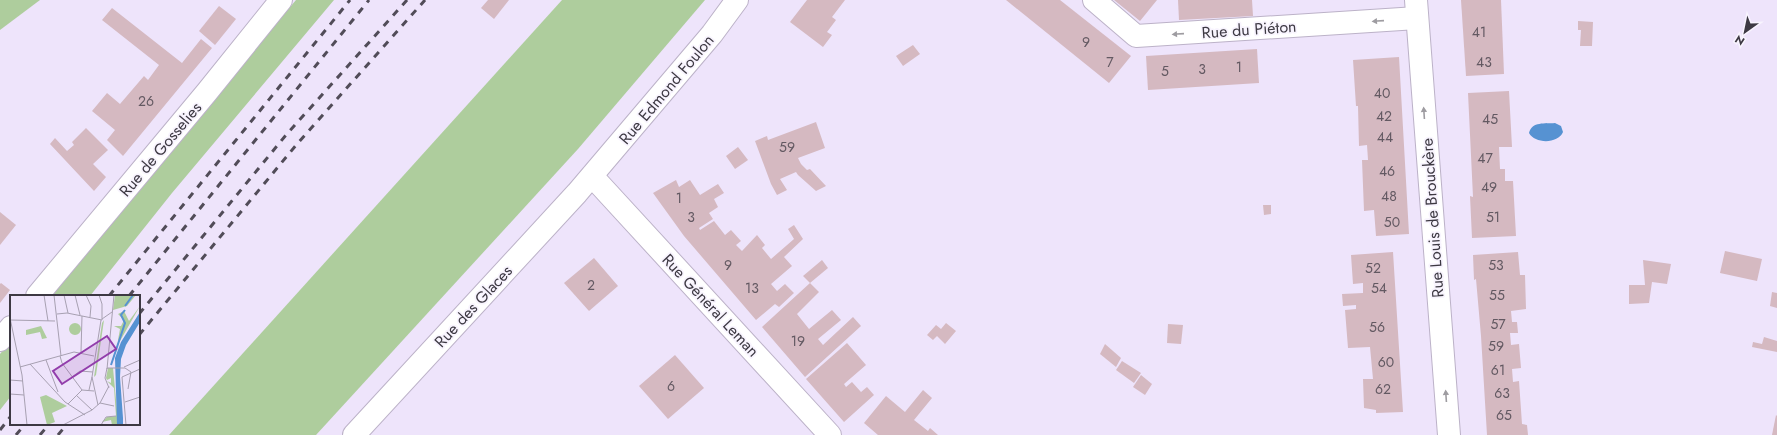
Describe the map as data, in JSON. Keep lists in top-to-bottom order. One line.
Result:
{"streets":{"street":["Rue du Piéton","Rue Edmond Foulon","Rue de Gosselies","Rue Louis de Brouckère","Rue Général Leman","Rue des Glaces"]},"crossings":[["Rue du Piéton","Rue Louis de Brouckère"],["Rue Edmond Foulon","Rue Général Leman"],["Rue Edmond Foulon","Rue des Glaces"],["Rue Général Leman","Rue des Glaces"]],"one_way":["Rue du Piéton","Rue Louis de Brouckère"],"house_numbers":["41","9","7","43","1","3","5","40","26","42","45","44","59","47","46","49","48","1","3","51","50","9","53","52","2","13","54","55","57","56","19","59","60","61","6","62","63","65"],"north":"bottom left"}
